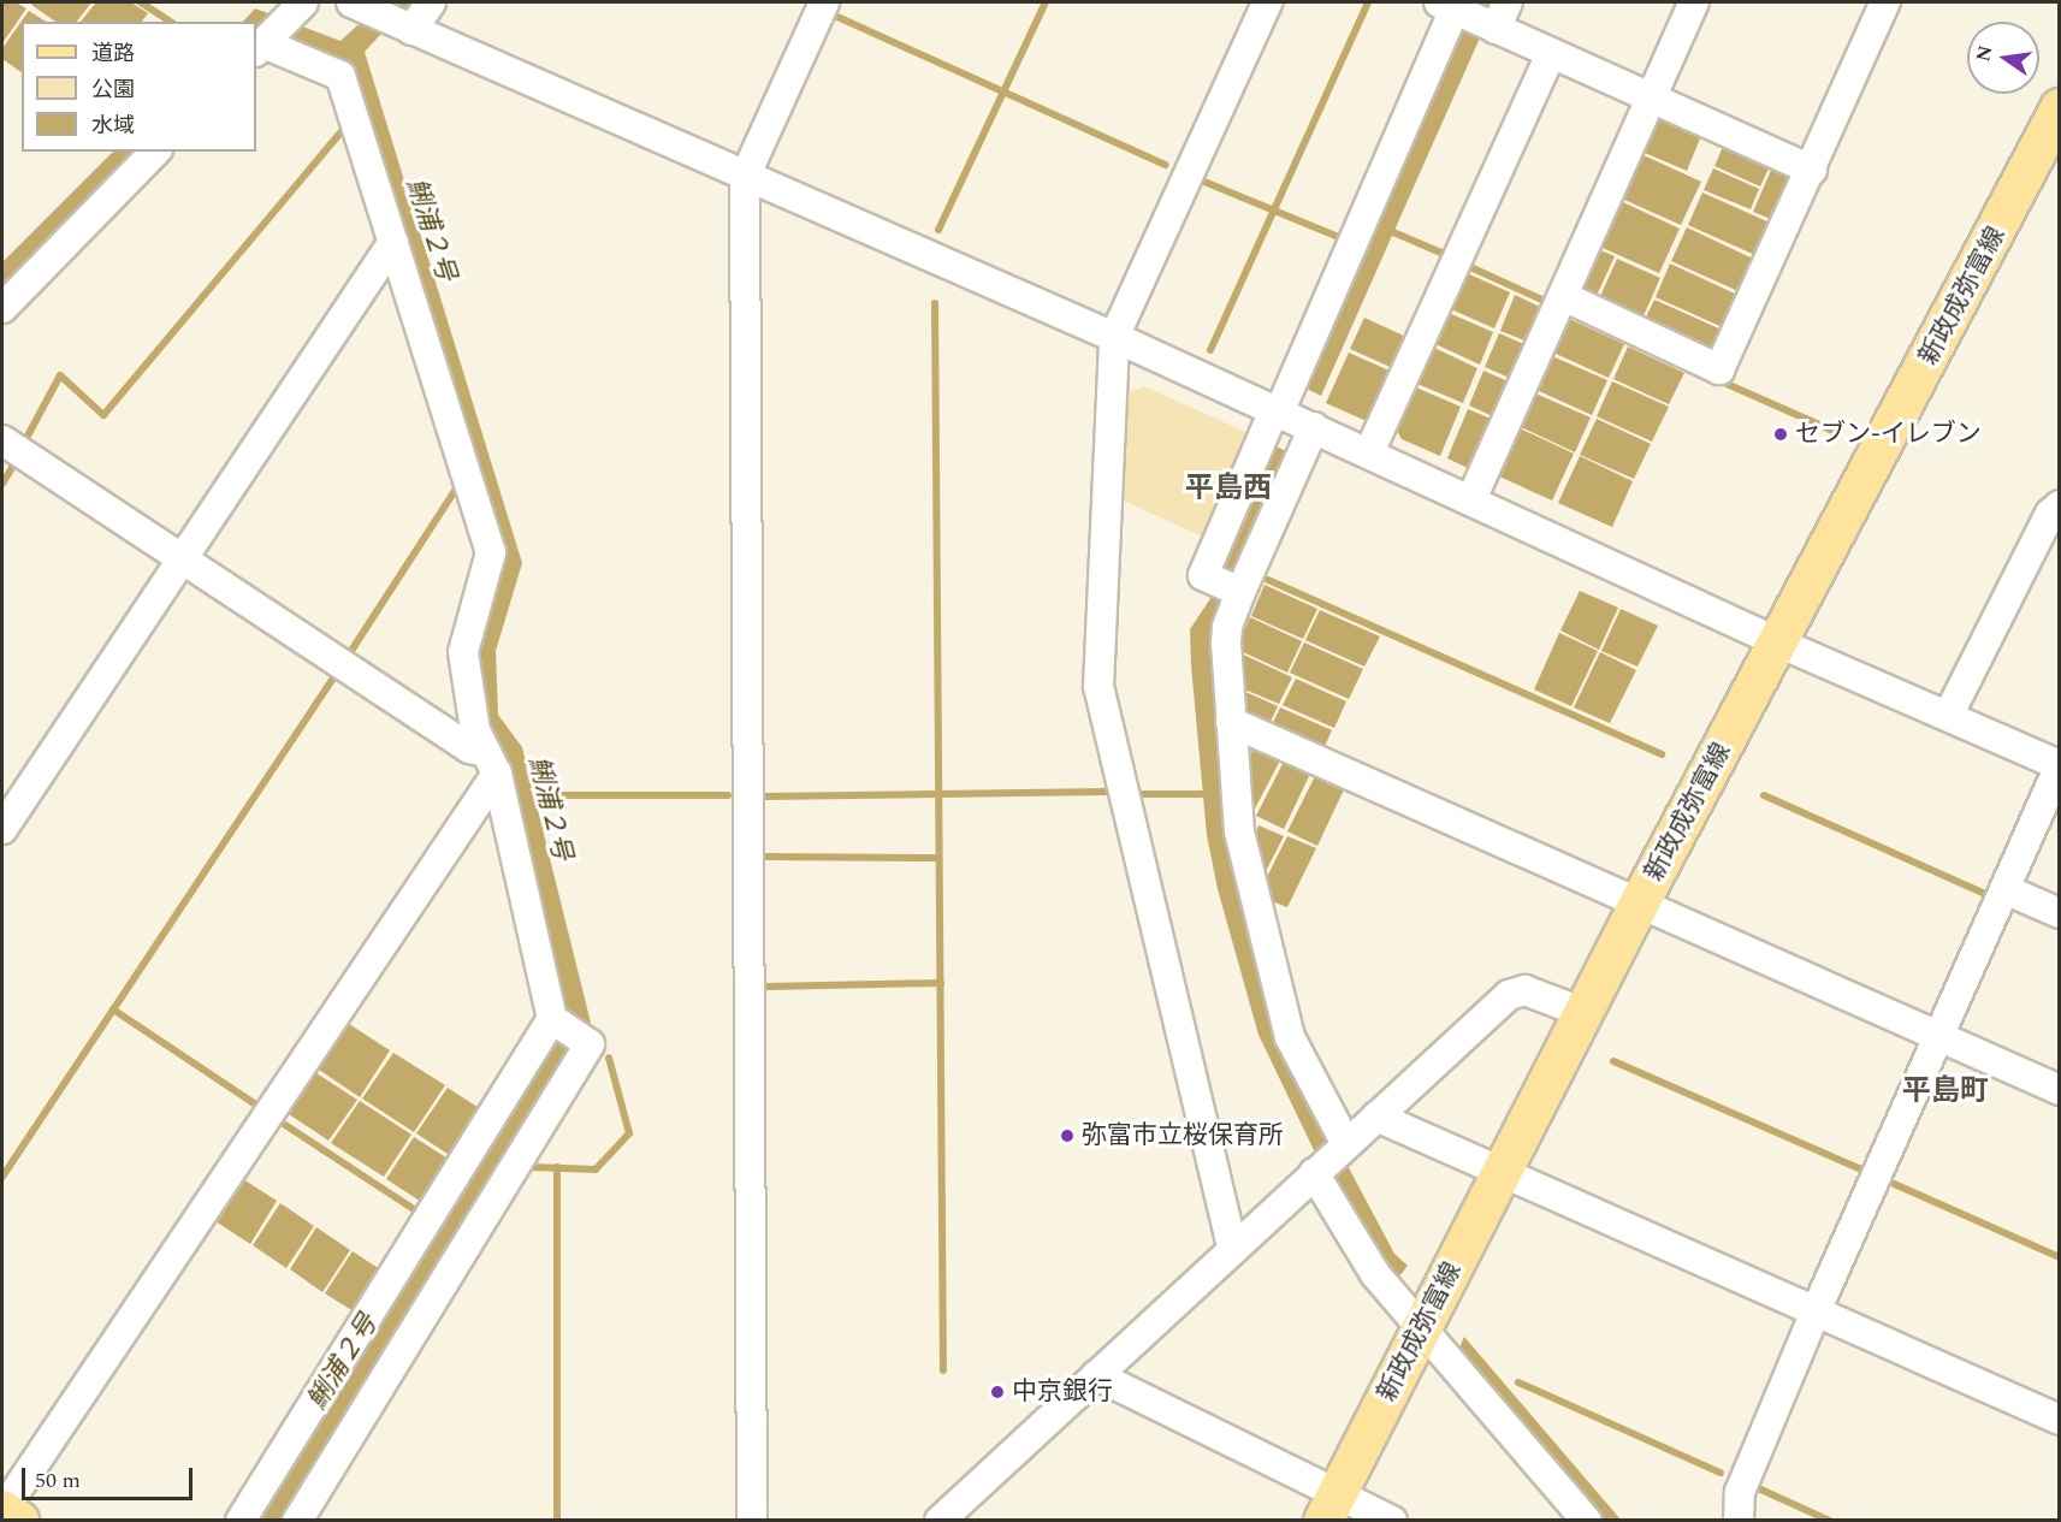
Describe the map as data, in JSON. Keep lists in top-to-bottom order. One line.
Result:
{"streets":{"main road":["新政成弥富線"]},"districts":["平島西","平島町"],"water":["鯏浦２号"],"places":["セブン-イレブン","弥富市立桜保育所","中京銀行"],"legend":["道路","公園","水域"],"scale_bar":"50 m","north":"left"}
